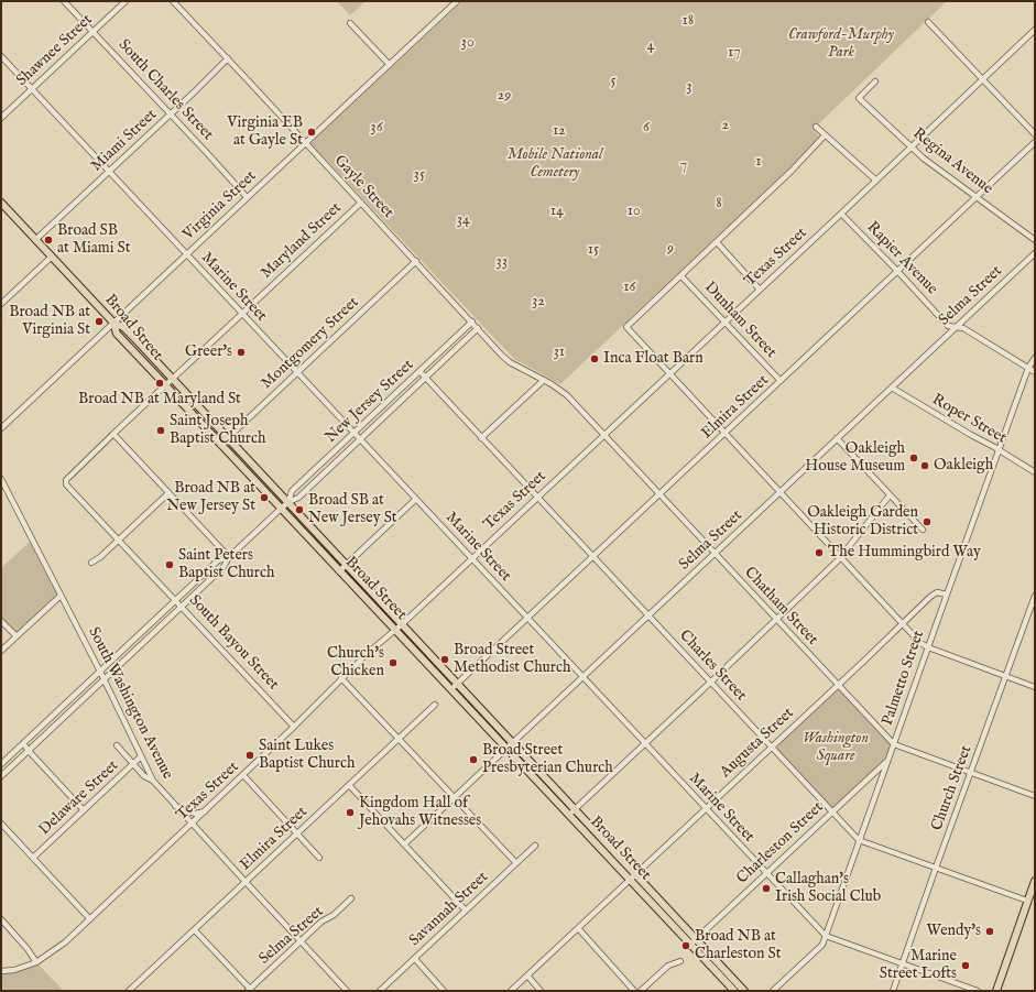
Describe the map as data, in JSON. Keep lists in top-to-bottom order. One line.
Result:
{"streets":{"main road":["Broad Street"],"street":["Shawnee Street","South Charles Street","Miami Street","Regina Avenue","Gayle Street","Virginia Street","Maryland Street","Texas Street","Rapier Avenue","Marine Street","Selma Street","Dunham Street","Montgomery Street","New Jersey Street","Elmira Street","Roper Street","Chatham Street","South Bayou Street","Charles Street","Palmetto Street","South Washington Avenue","Augusta Street","Church Street","Delaware Street","Charleston Street","Savannah Street"]},"crossings":[["Shawnee Street","South Charles Street"],["Shawnee Street","Marine Street"],["South Charles Street","Miami Street"],["South Charles Street","Virginia Street"],["Miami Street","Gayle Street"],["Miami Street","Marine Street"],["Miami Street","Broad Street"],["Regina Avenue","Texas Street"],["Regina Avenue","Elmira Street"],["Gayle Street","Virginia Street"],["Gayle Street","Maryland Street"],["Gayle Street","Montgomery Street"],["Gayle Street","New Jersey Street"],["Gayle Street","Chatham Street"],["Virginia Street","Marine Street"],["Virginia Street","Broad Street"],["Maryland Street","Marine Street"],["Maryland Street","Broad Street"],["Maryland Street","South Bayou Street"],["Texas Street","Rapier Avenue"],["Texas Street","Marine Street"],["Texas Street","Dunham Street"],["Texas Street","Broad Street"],["Texas Street","Chatham Street"],["Texas Street","South Bayou Street"],["Texas Street","Charles Street"],["Texas Street","South Washington Avenue"],["Rapier Avenue","Selma Street"],["Rapier Avenue","Elmira Street"],["Rapier Avenue","Palmetto Street"],["Marine Street","Selma Street"],["Marine Street","Montgomery Street"],["Marine Street","New Jersey Street"],["Marine Street","Elmira Street"],["Marine Street","Palmetto Street"],["Marine Street","Augusta Street"],["Marine Street","Church Street"],["Marine Street","Charleston Street"],["Selma Street","Broad Street"],["Selma Street","Roper Street"],["Selma Street","Chatham Street"],["Selma Street","Charles Street"],["Selma Street","South Washington Avenue"],["Dunham Street","Elmira Street"],["Broad Street","Montgomery Street"],["Broad Street","New Jersey Street"],["Broad Street","Elmira Street"],["Broad Street","Augusta Street"],["Broad Street","Charleston Street"],["New Jersey Street","South Bayou Street"],["New Jersey Street","Charles Street"],["New Jersey Street","South Washington Avenue"],["Elmira Street","Chatham Street"],["Elmira Street","Charles Street"],["Elmira Street","South Washington Avenue"],["Roper Street","Palmetto Street"],["Chatham Street","Palmetto Street"],["Chatham Street","Augusta Street"],["Chatham Street","Church Street"],["Charles Street","Palmetto Street"],["Charles Street","Augusta Street"],["Charles Street","Church Street"],["Charles Street","Charleston Street"],["Palmetto Street","Augusta Street"],["Palmetto Street","Charleston Street"],["South Washington Avenue","Delaware Street"]],"parks":["18","Crawford-Murphy Park","30","4","17","5","3","29","2","36","6","12","Mobile National Cemetery","1","7","35","8","14","10","34","9","15","33","16","32","31","Washington Square"],"places":["Virginia EB at Gayle St","Broad SB at Miami St","Broad NB at Virginia St","Greer's","Inca Float Barn","Broad NB at Maryland St","Saint Joseph Baptist Church","Oakleigh House Museum","Oakleigh","Broad NB at New Jersey St","Broad SB at New Jersey St","Oakleigh Garden Historic District","The Hummingbird Way","Saint Peters Baptist Church","Broad Street Methodist Church","Church's Chicken","Saint Lukes Baptist Church","Broad Street Presbyterian Church","Kingdom Hall of Jehovahs Witnesses","Callaghan's Irish Social Club","Wendy's","Broad NB at Charleston St","Marine Street Lofts"]}
